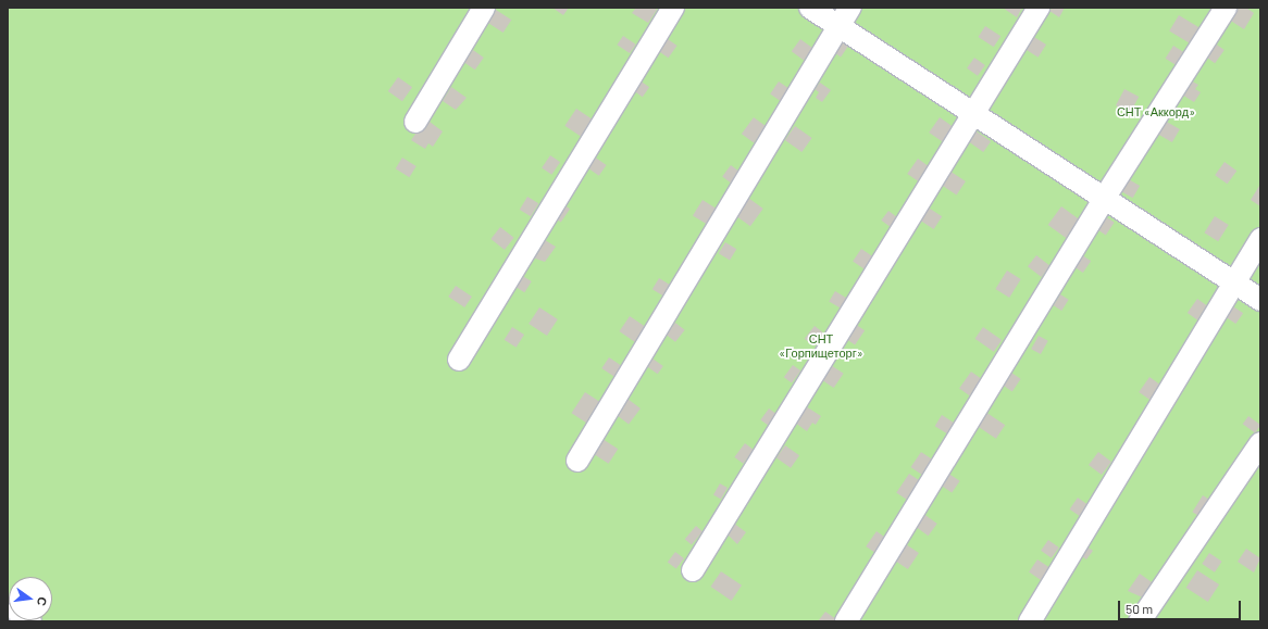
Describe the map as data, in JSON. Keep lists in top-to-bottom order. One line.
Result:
{"parks":["СНТ «Аккорд»","СНТ «Горпищеторг»"],"scale_bar":"50 m","north":"right"}
